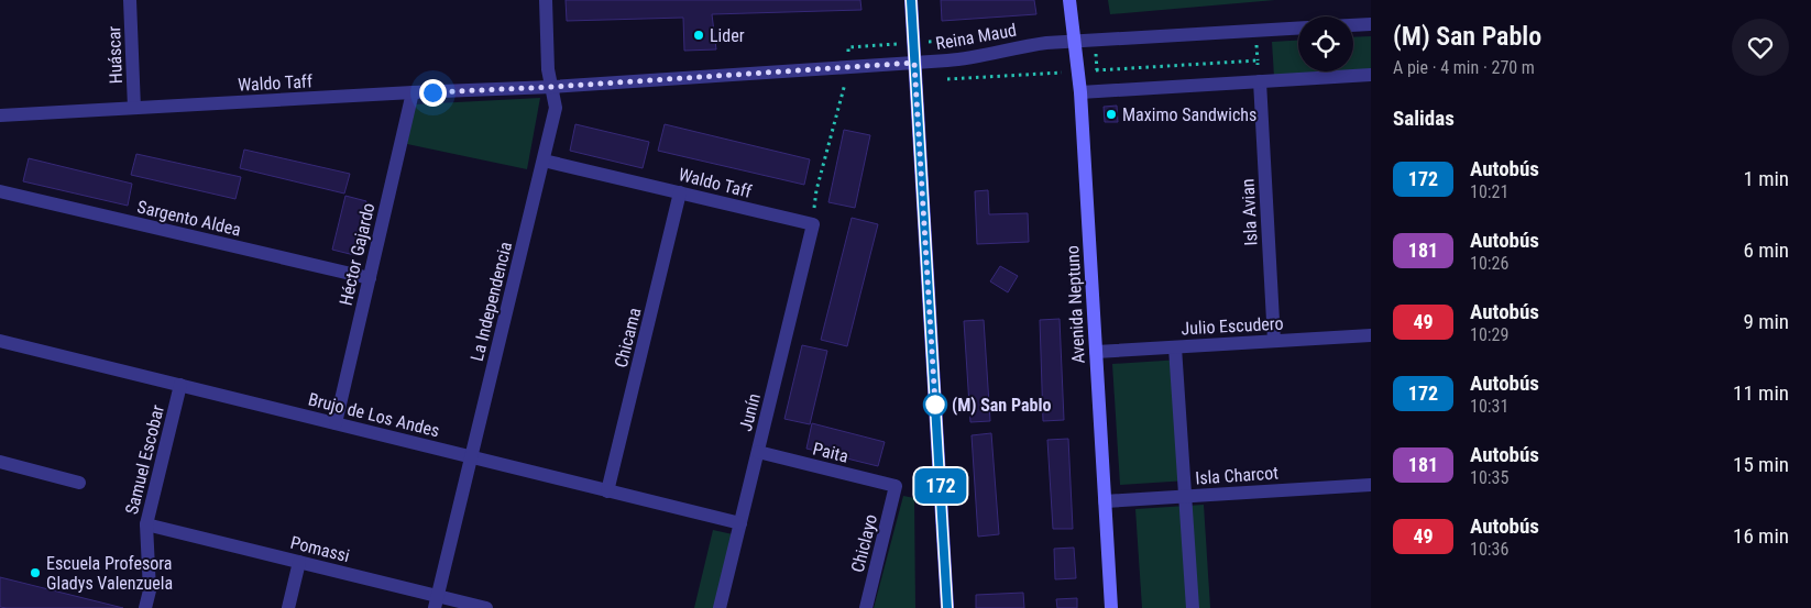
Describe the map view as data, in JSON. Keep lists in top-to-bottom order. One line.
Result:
{"streets":{"main road":["Avenida Neptuno"],"street":["Reina Maud","Huáscar","Waldo Taff","Isla Avian","Sargento Aldea","Héctor Gajardo","La Independencia","Julio Escudero","Chicama","Junín","Brujo de Los Andes","Paita","Samuel Escobar","Isla Charcot","Chiclayo","Pomassi"]},"crossings":[["Reina Maud","Waldo Taff"],["Reina Maud","La Independencia"],["Reina Maud","Avenida Neptuno"],["Huáscar","Waldo Taff"],["Waldo Taff","Héctor Gajardo"],["Waldo Taff","La Independencia"],["Waldo Taff","Chicama"],["Waldo Taff","Junín"],["Isla Avian","Julio Escudero"],["Sargento Aldea","Héctor Gajardo"],["Héctor Gajardo","Brujo de Los Andes"],["La Independencia","Brujo de Los Andes"],["La Independencia","Pomassi"],["Avenida Neptuno","Julio Escudero"],["Avenida Neptuno","Isla Charcot"],["Chicama","Brujo de Los Andes"],["Junín","Brujo de Los Andes"],["Junín","Paita"],["Brujo de Los Andes","Samuel Escobar"],["Paita","Chiclayo"],["Samuel Escobar","Pomassi"]],"places":["Lider","Maximo Sandwichs","(M) San Pablo","Escuela Profesora Gladys Valenzuela"],"lines":["bus line 172"],"page":{"on_map":"172","heading":[["(M) San Pablo","A pie · 4 min · 270 m"],"Salidas"],"list":[{"mark":"172","name":"Autobús","note":"10:21","value":"1 min"},{"mark":"181","name":"Autobús","note":"10:26","value":"6 min"},{"mark":"49","name":"Autobús","note":"10:29","value":"9 min"},{"mark":"172","name":"Autobús","note":"10:31","value":"11 min"},{"mark":"181","name":"Autobús","note":"10:35","value":"15 min"},{"mark":"49","name":"Autobús","note":"10:36","value":"16 min"}]}}
